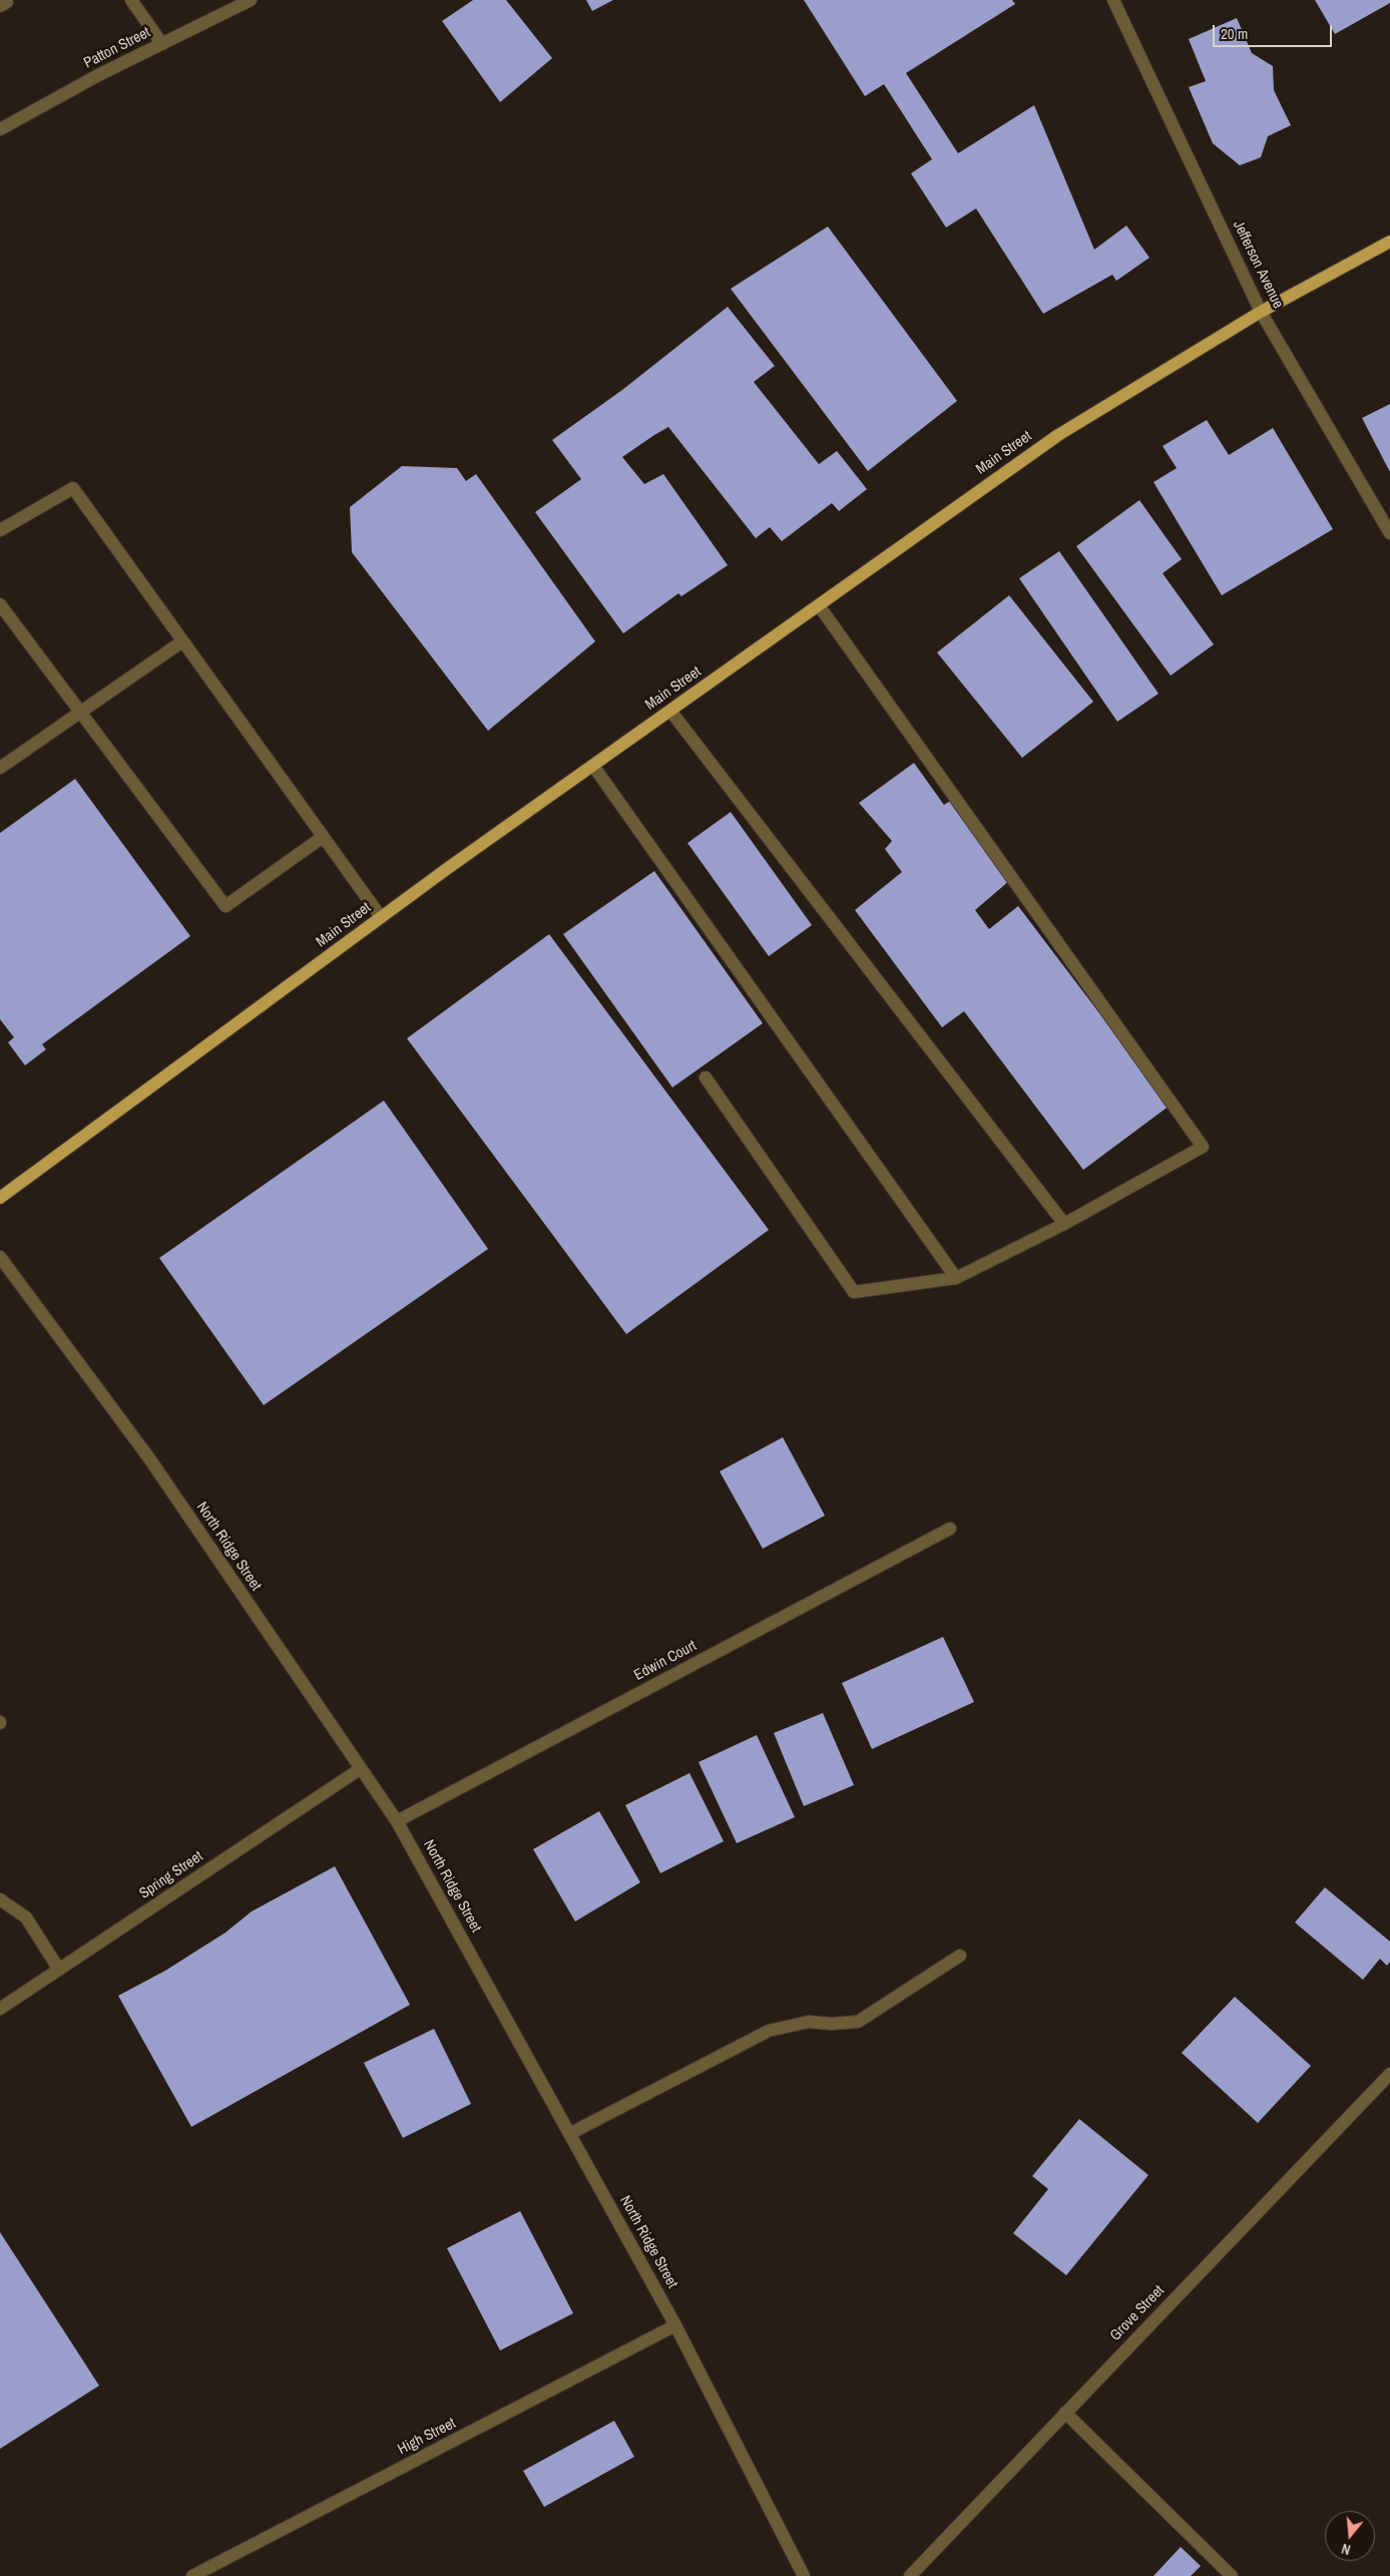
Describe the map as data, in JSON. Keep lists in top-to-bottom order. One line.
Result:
{"streets":{"main road":["Main Street"],"street":["Patton Street","Jefferson Avenue","North Ridge Street","Edwin Court","Spring Street","Grove Street","High Street"]},"crossings":[["Jefferson Avenue","Main Street"],["North Ridge Street","Edwin Court"],["North Ridge Street","Spring Street"],["North Ridge Street","High Street"]],"scale_bar":"20 m","north":"bottom"}
